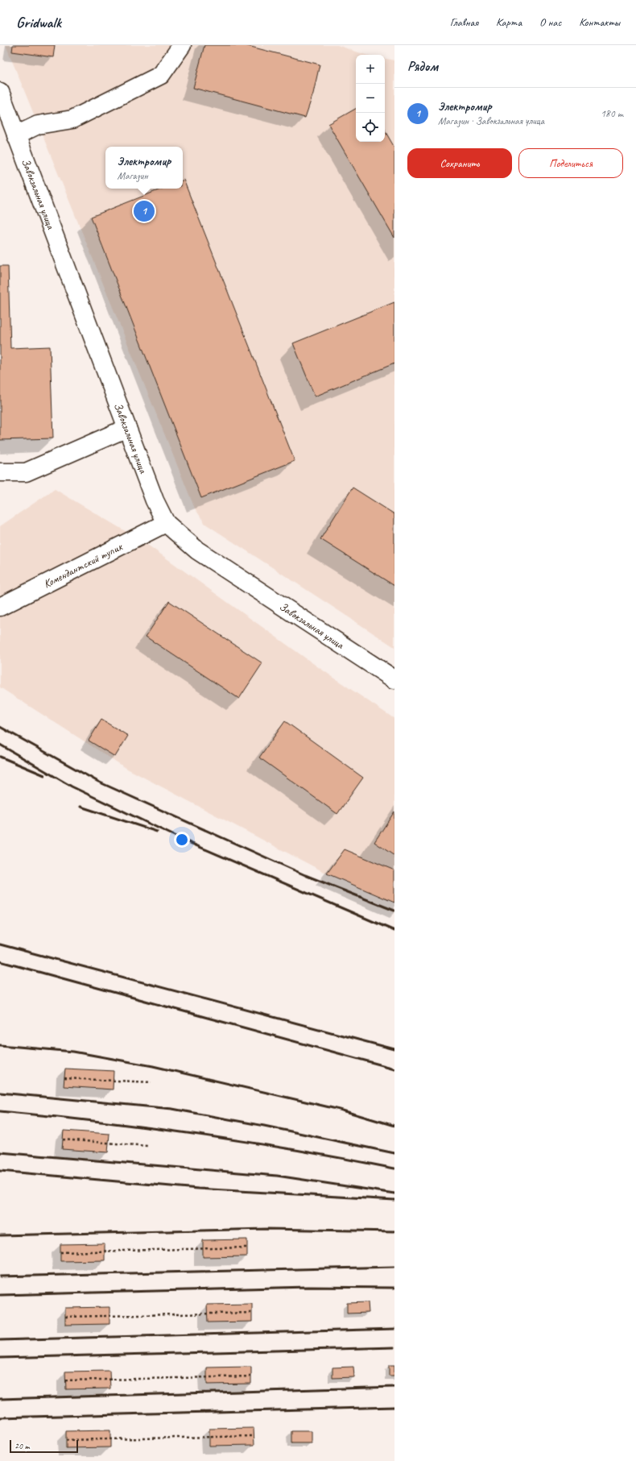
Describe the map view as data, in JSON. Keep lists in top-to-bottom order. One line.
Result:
{"streets":{"main road":["Завокзальная улица","Комендантский тупик"]},"crossings":[["Завокзальная улица","Комендантский тупик"]],"scale_bar":"20 m","page":{"header":"Gridwalk","nav":["Главная","Карта","О нас","Контакты"],"heading":"Рядом","map_buttons":["+","−"],"list":[{"mark":"1","name":"Электромир","note":"Магазин · Завокзальная улица","value":"180 m"}],"buttons":["Сохранить","Поделиться"],"popup":["Электромир","Магазин"],"pins":"1","scale":"20 m"}}
